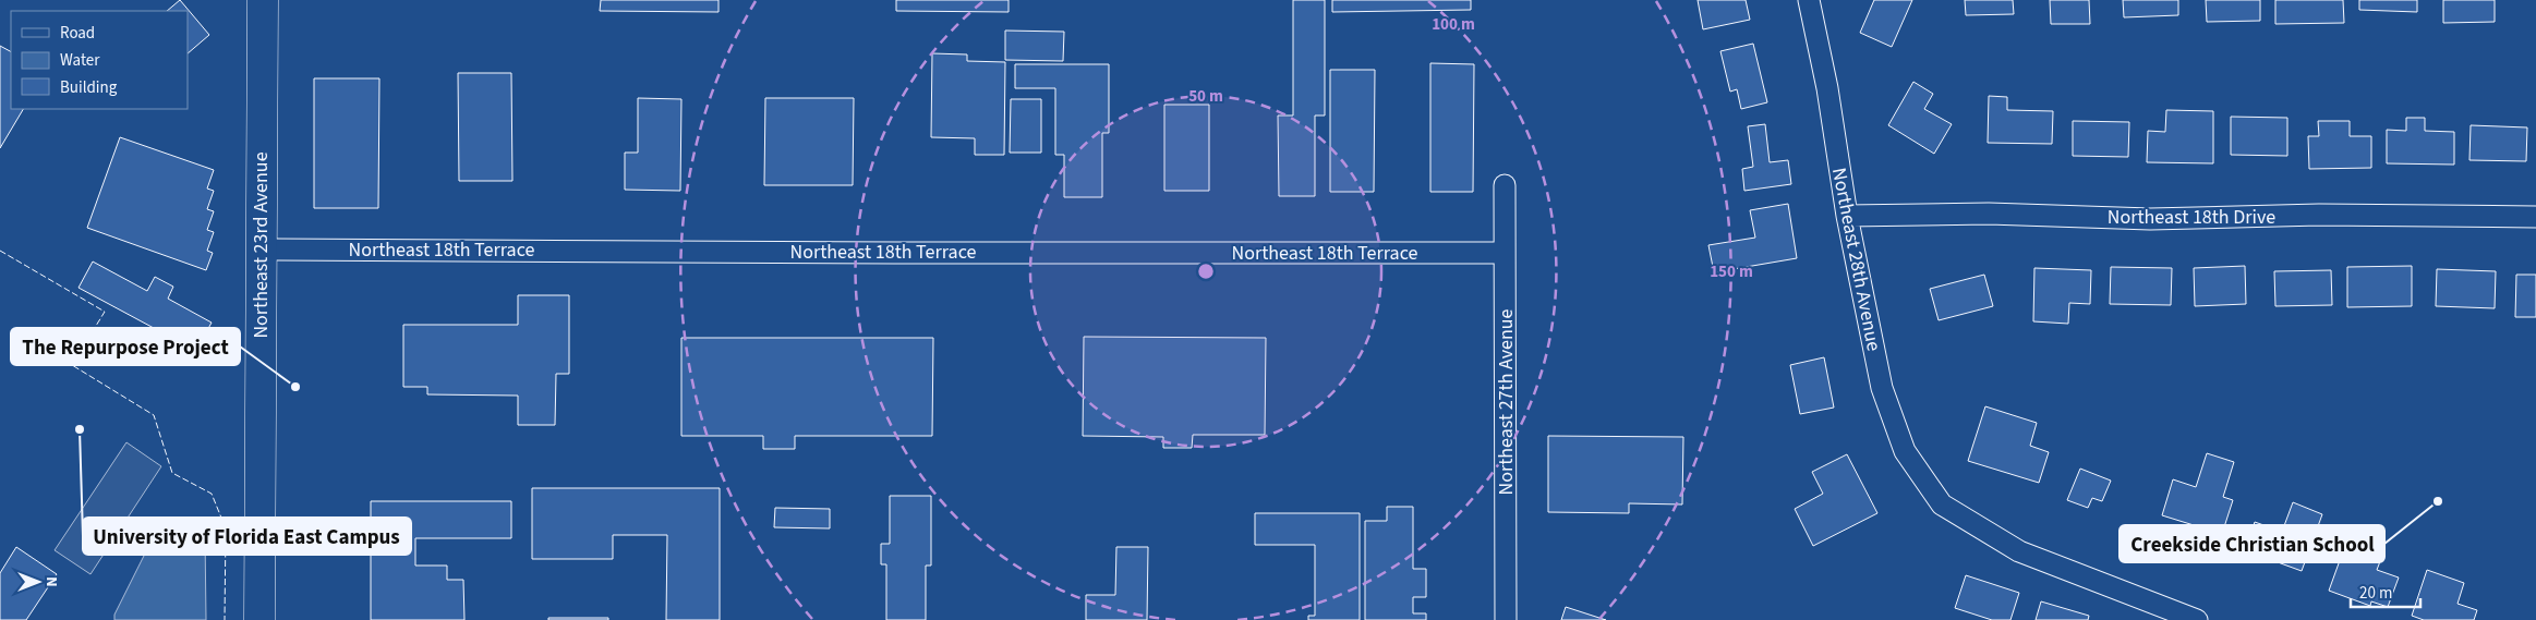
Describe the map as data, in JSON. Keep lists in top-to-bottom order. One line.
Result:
{"streets":{"main road":["Northeast 23rd Avenue"],"street":["Northeast 18th Drive","Northeast 18th Terrace","Northeast 28th Avenue","Northeast 27th Avenue"]},"crossings":[["Northeast 18th Drive","Northeast 28th Avenue"],["Northeast 23rd Avenue","Northeast 18th Terrace"],["Northeast 18th Terrace","Northeast 27th Avenue"]],"places":["The Repurpose Project","University of Florida East Campus","Creekside Christian School"],"legend":["Road","Water","Building"],"scale_bar":"20 m","north":"right","rings":["100 m","50 m","150 m"]}
